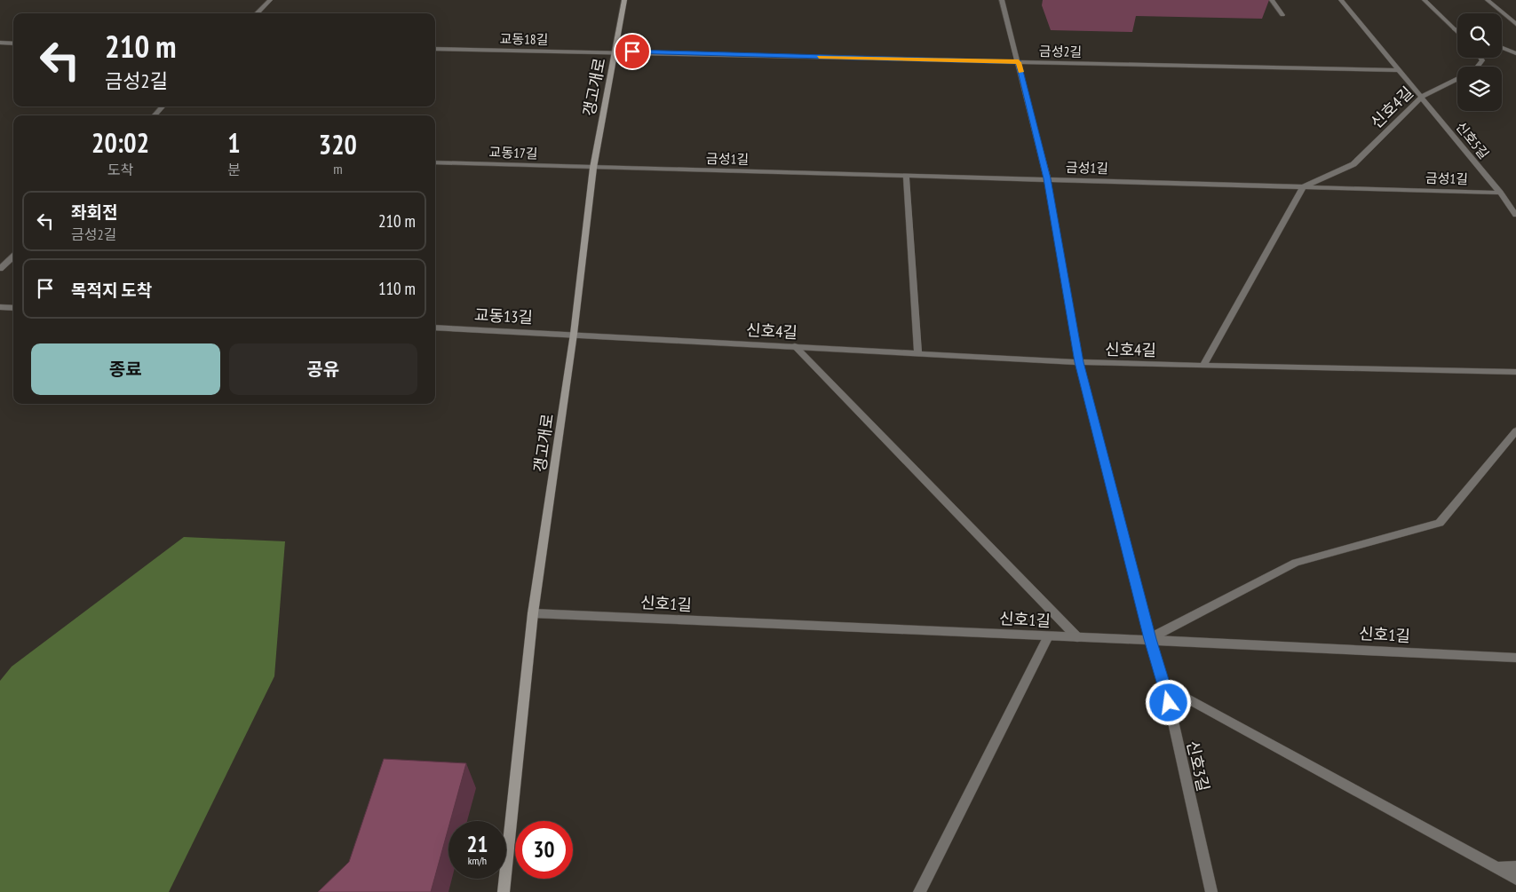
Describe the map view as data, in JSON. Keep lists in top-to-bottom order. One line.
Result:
{"streets":{"street":["교동18길","금성2길","갱고개로","신호4길","신호5길","교동17길","금성1길","교동13길","신호1길","신호3길"]},"crossings":[["교동18길","금성2길"],["교동18길","갱고개로"],["금성2길","갱고개로"],["금성2길","신호5길"],["금성2길","신호3길"],["갱고개로","신호4길"],["갱고개로","교동17길"],["갱고개로","금성1길"],["갱고개로","교동13길"],["갱고개로","신호1길"],["신호4길","신호5길"],["신호4길","금성1길"],["신호4길","교동13길"],["신호4길","신호3길"],["신호5길","금성1길"],["교동17길","금성1길"],["금성1길","신호3길"],["신호1길","신호3길"]],"page":{"turn":["210 m","금성2길"],"eta":["20:02","도착","1","분","320","m"],"list":[{"name":"좌회전","note":"금성2길","value":"210 m"},{"name":"목적지 도착","value":"110 m"}],"buttons":["종료","공유"],"speed":"21 km/h","limit":"30"}}
